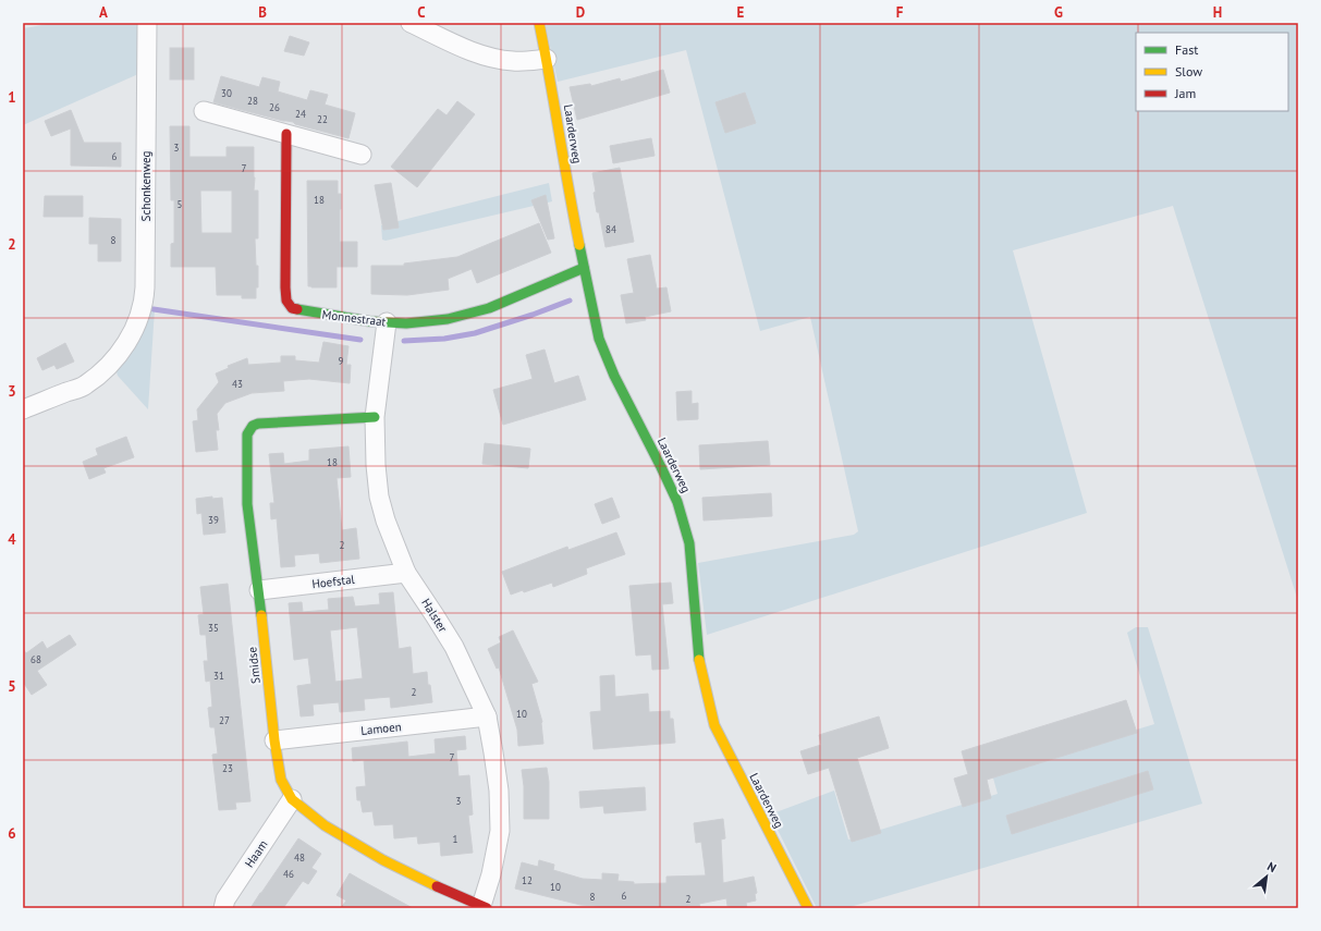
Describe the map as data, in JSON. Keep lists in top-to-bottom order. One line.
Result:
{"streets":{"street":["Laarderweg","Schonkenweg","Monnestraat","Hoefstal","Halster","Smidse","Lamoen","Haam"]},"crossings":[["Laarderweg","Monnestraat"],["Monnestraat","Halster"],["Hoefstal","Halster"],["Hoefstal","Smidse"],["Halster","Smidse"],["Halster","Lamoen"],["Smidse","Lamoen"],["Smidse","Haam"]],"house_numbers":["30","28","26","24","22","3","6","7","18","5","84","8","9","43","18","39","2","35","68","31","2","10","27","7","23","3","1","48","46","12","10","6","8","2"],"legend":["Fast","Slow","Jam"],"north":"top right","grid":{"columns":["A","B","C","D","E","F","G","H"],"rows":["1","2","3","4","5","6"]}}
